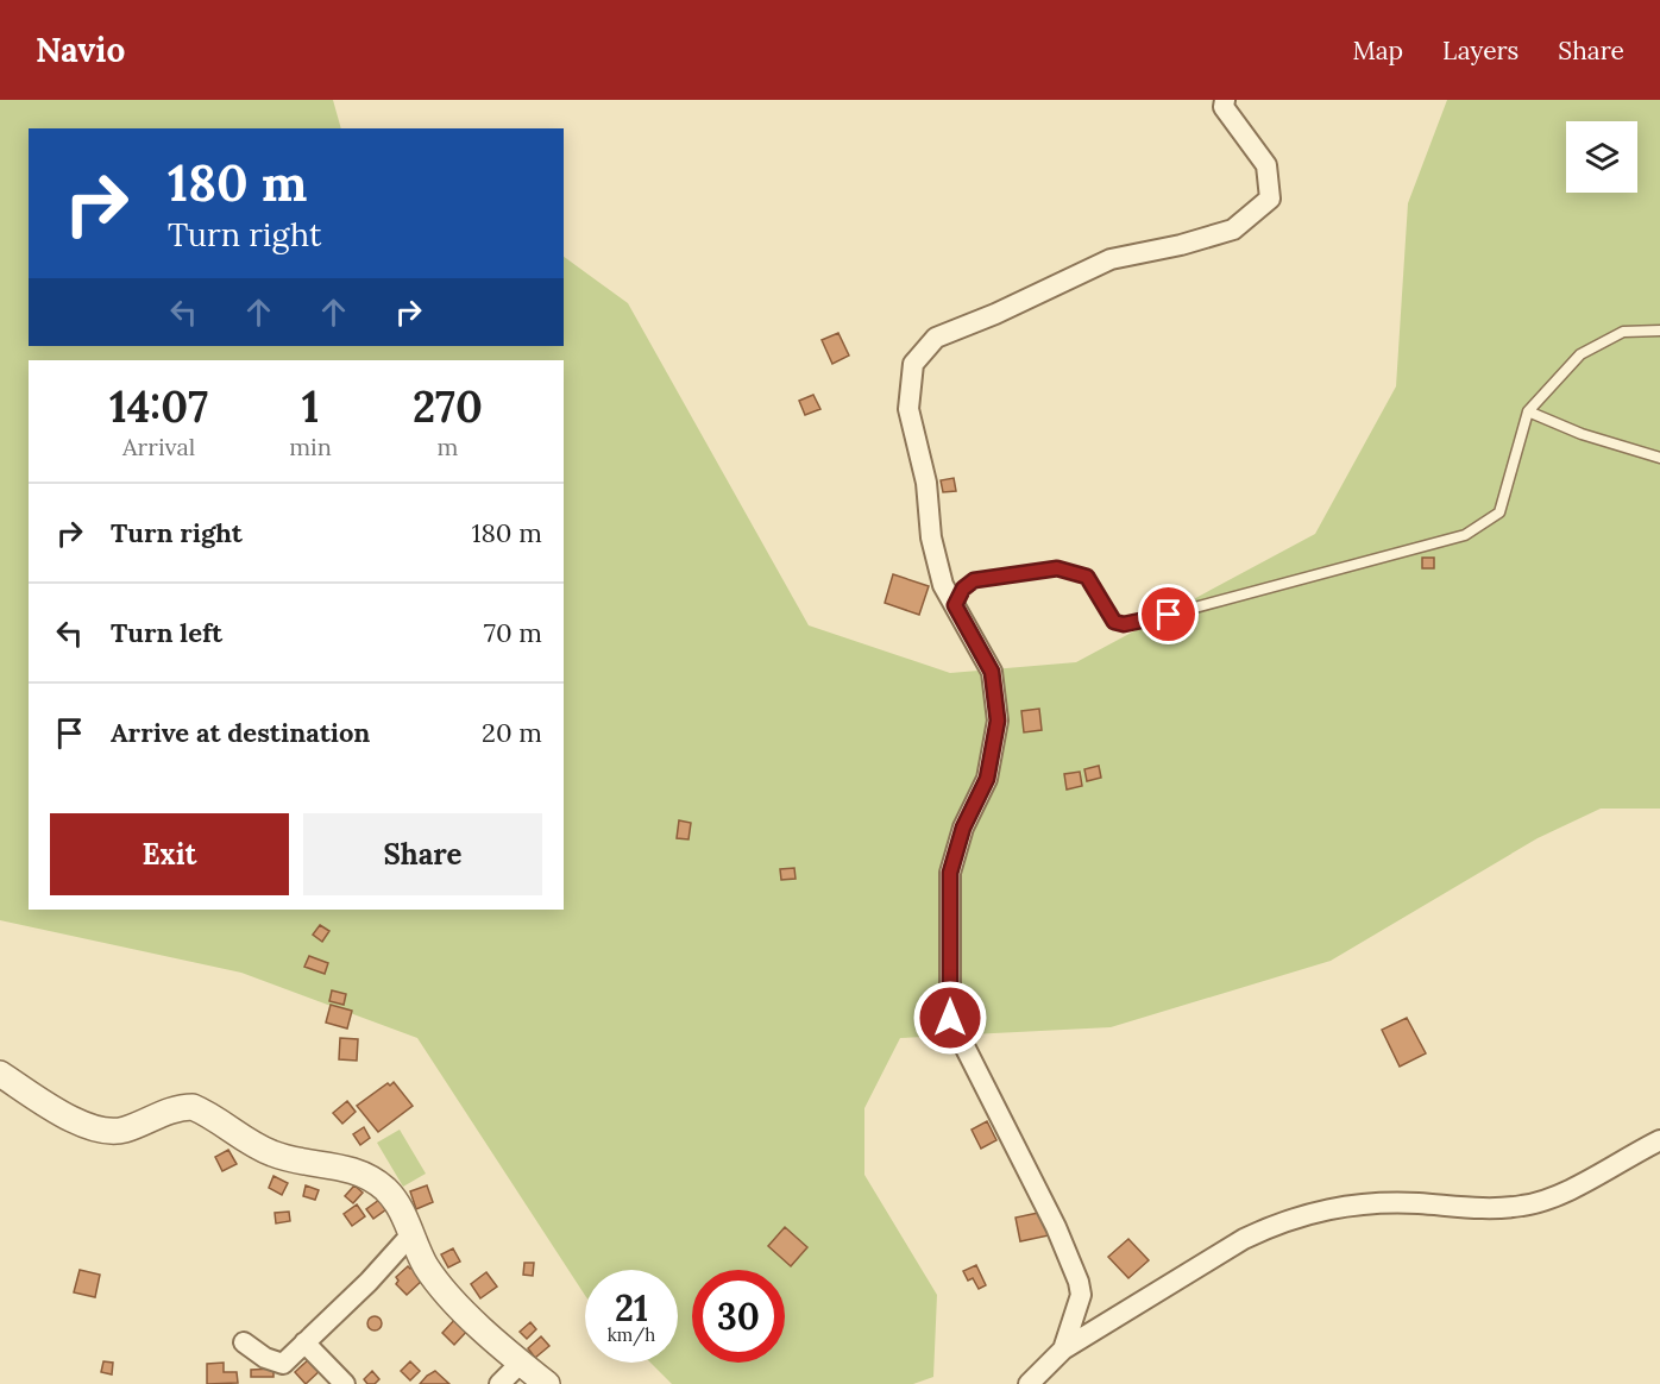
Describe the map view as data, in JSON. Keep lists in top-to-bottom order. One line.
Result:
{"page":{"header":"Navio","nav":["Map","Layers","Share"],"turn":["180 m","Turn right"],"eta":["14:07","Arrival","1","min","270","m"],"list":[{"name":"Turn right","value":"180 m"},{"name":"Turn left","value":"70 m"},{"name":"Arrive at destination","value":"20 m"}],"buttons":["Exit","Share"],"speed":"21 km/h","limit":"30"}}
